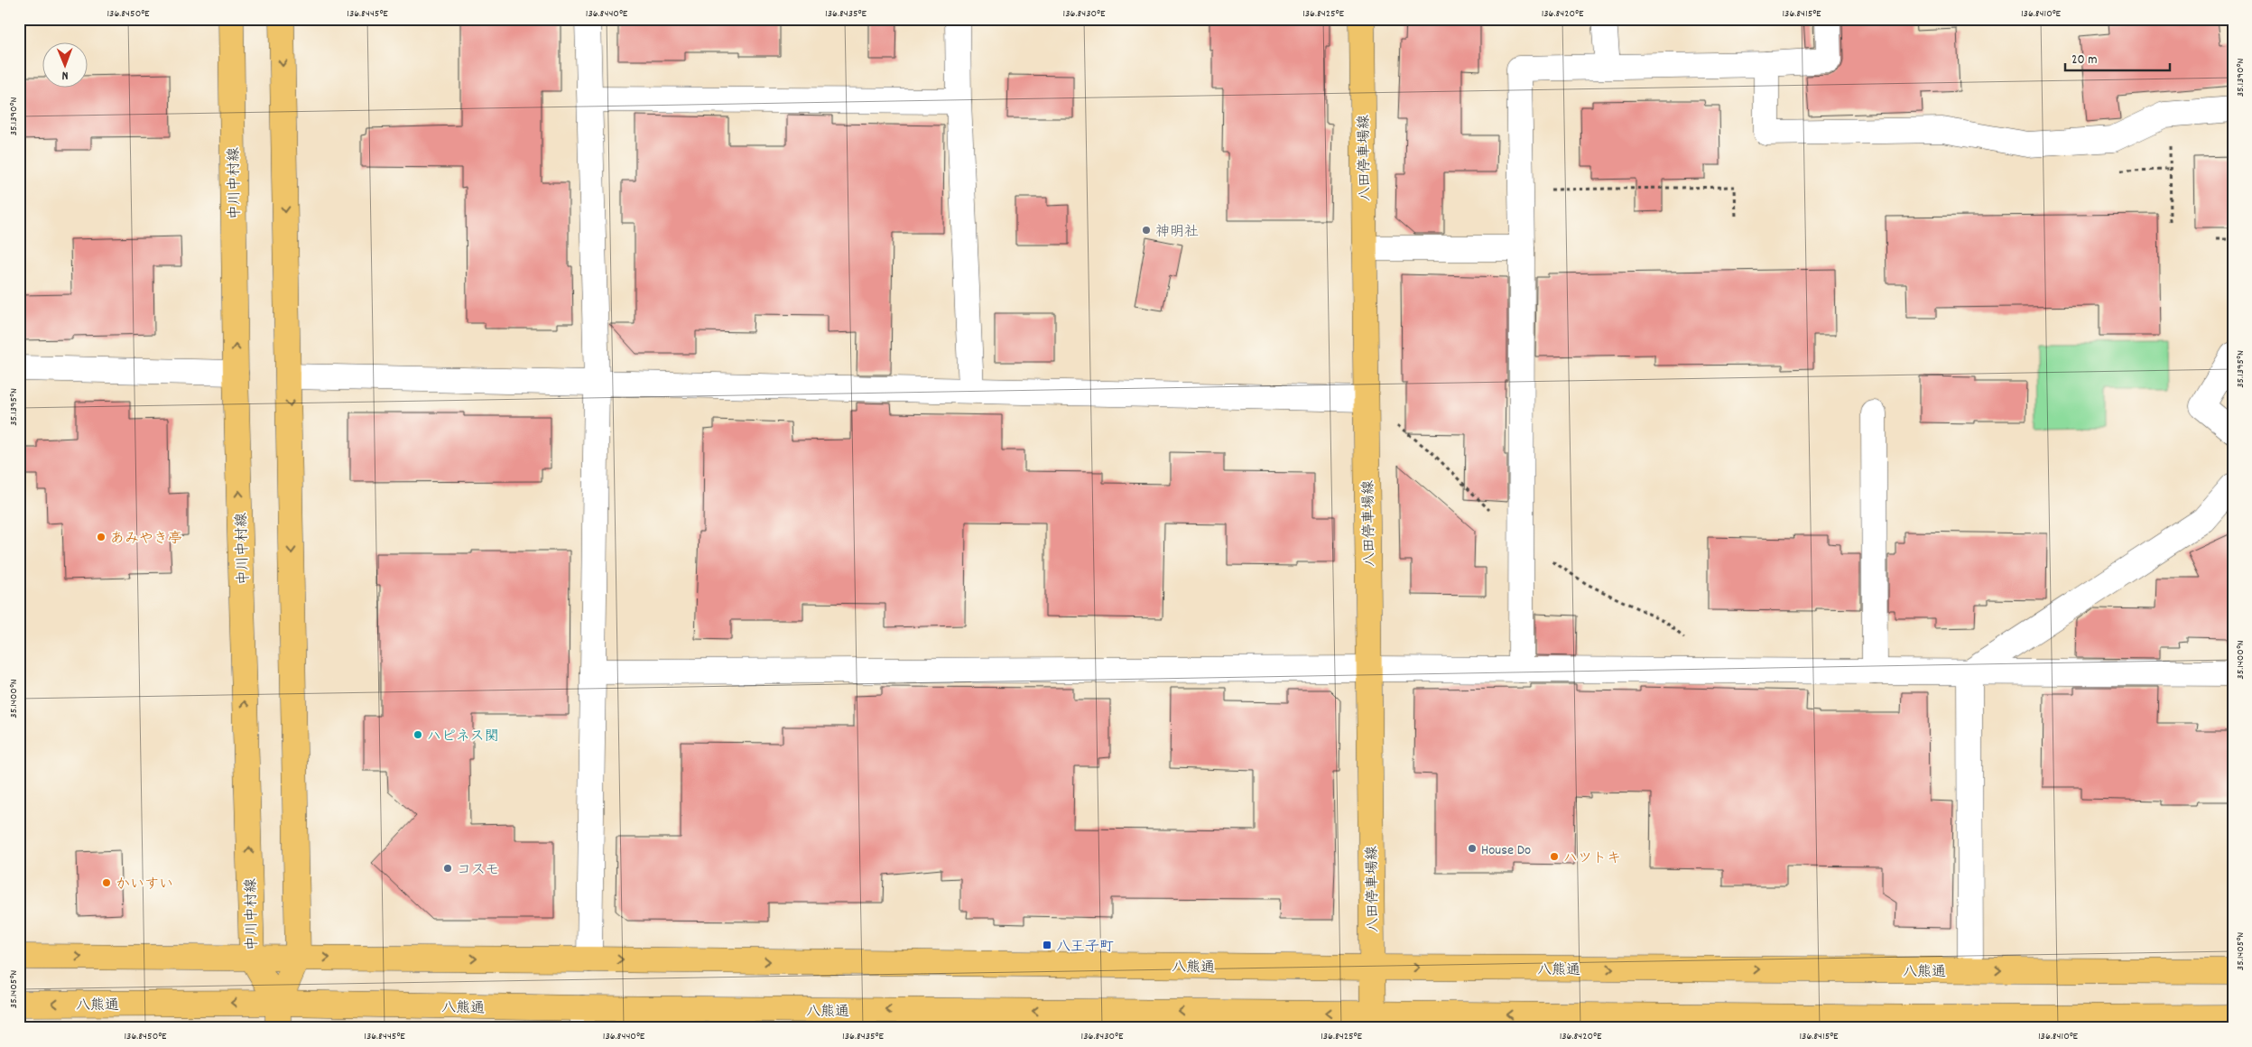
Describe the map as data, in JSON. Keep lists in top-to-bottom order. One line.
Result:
{"streets":{"main road":["八田停車場線","中川中村線","八熊通"]},"crossings":[["八田停車場線","八熊通"],["中川中村線","八熊通"]],"places":{"other":["神明社","あみやき亭","ハピネス関","House Do","ハツトキ","コスモ","かいすい"],"transit":["八王子町"]},"scale_bar":"20 m","north":"bottom","coordinates":["136.8450°E","136.8445°E","136.8440°E","136.8435°E","136.8430°E","136.8425°E","136.8420°E","136.8415°E","136.8410°E","35.1390°N","35.1395°N","35.1400°N","35.1405°N"]}
